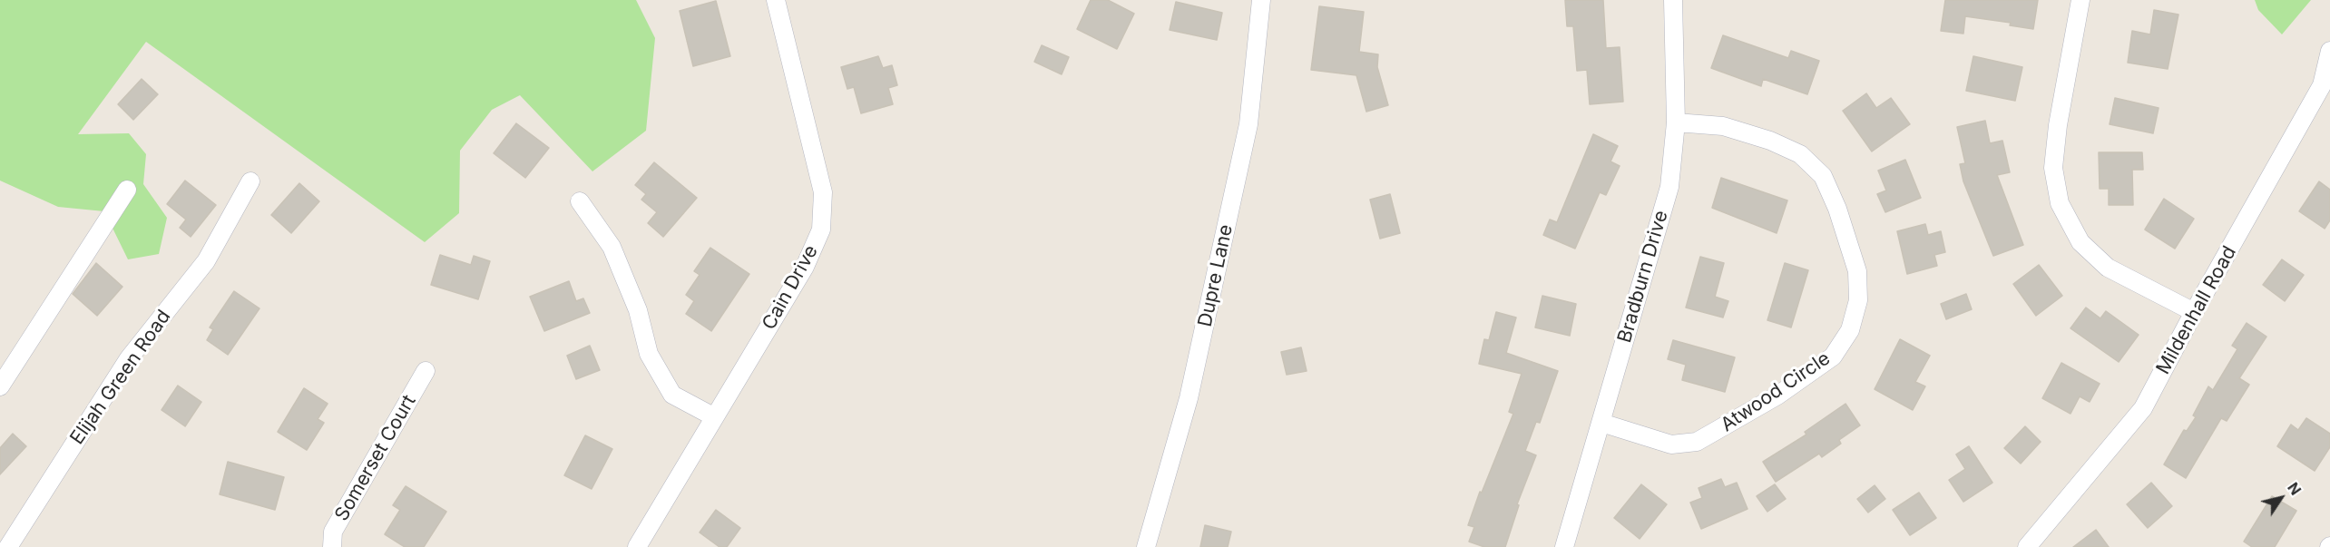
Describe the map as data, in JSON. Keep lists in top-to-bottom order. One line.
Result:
{"streets":{"street":["Dupre Lane","Bradburn Drive","Cain Drive","Mildenhall Road","Elijah Green Road","Atwood Circle","Somerset Court"]},"crossings":[["Bradburn Drive","Atwood Circle"]],"north":"top right"}
